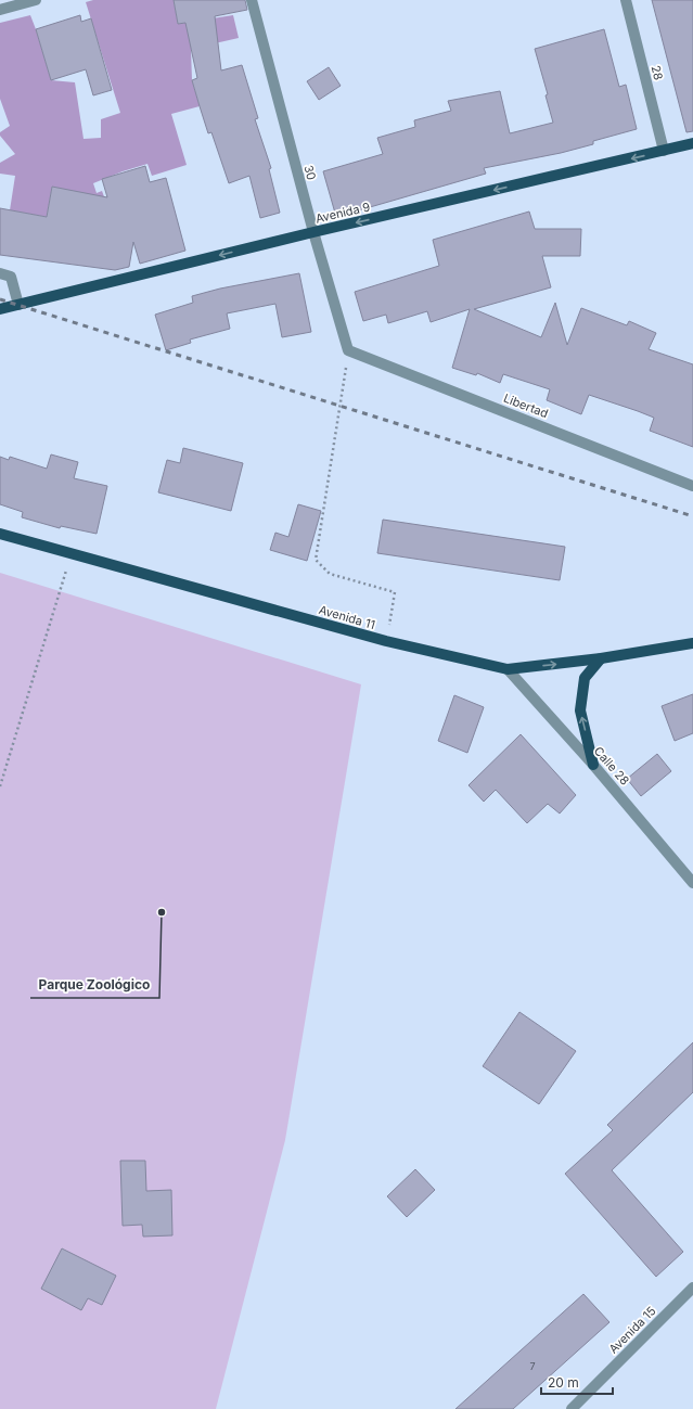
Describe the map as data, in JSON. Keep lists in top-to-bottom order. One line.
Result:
{"streets":{"main road":["Avenida 9","Avenida 11"],"street":["28","30","Libertad","Calle 28","Avenida 15"]},"crossings":[["28","Avenida 9"],["30","Avenida 9"],["30","Libertad"],["Avenida 11","Calle 28"]],"one_way":["Avenida 9"],"places":["Parque Zoológico"],"house_numbers":["7"],"scale_bar":"20 m"}
